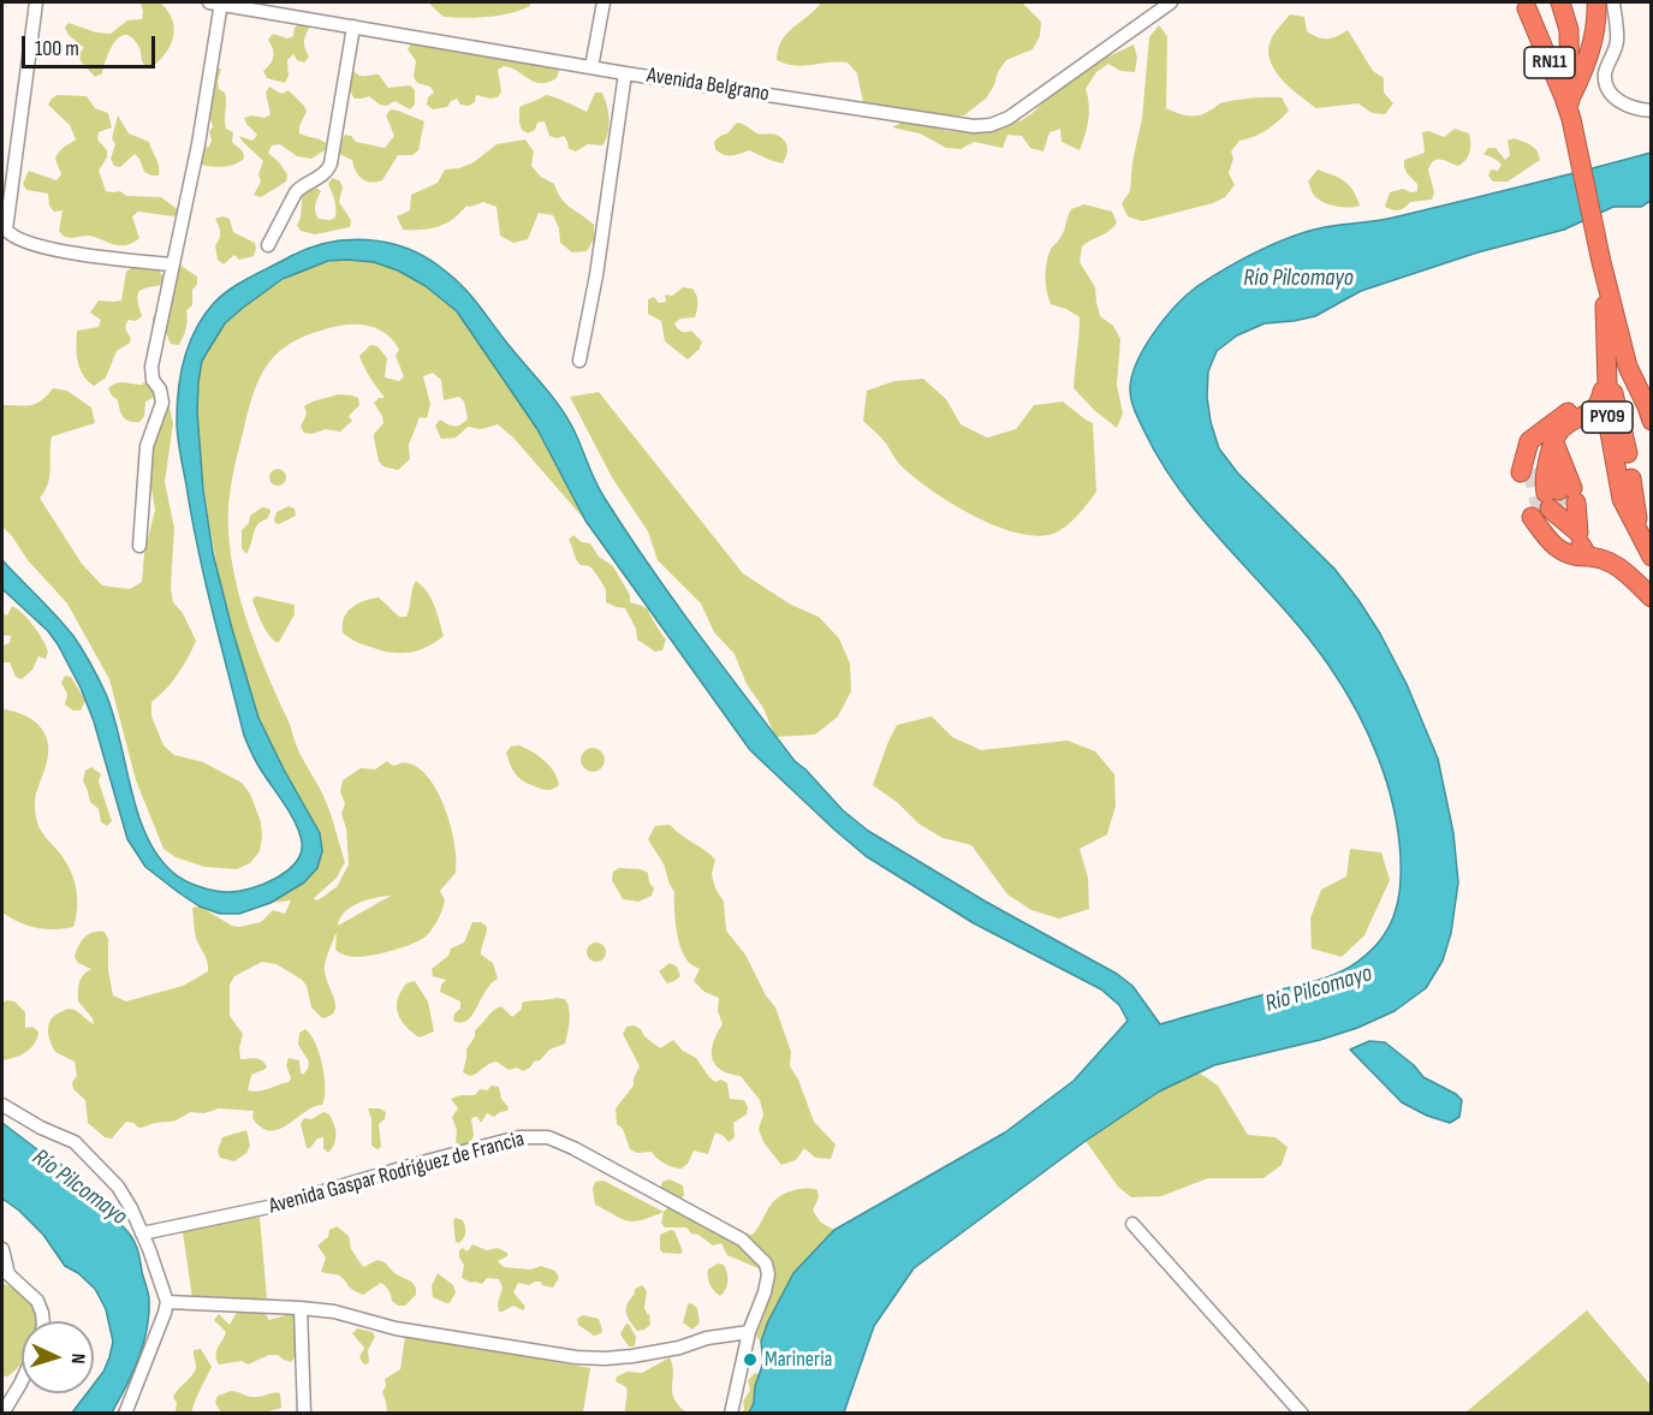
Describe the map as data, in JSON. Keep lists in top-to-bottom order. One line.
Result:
{"streets":{"highway":["RN11","PY09"],"street":["Avenida Belgrano","Avenida Gaspar Rodríguez de Francia"]},"crossings":[["RN11","PY09"]],"water":["Río Pilcomayo"],"places":["Marineria"],"scale_bar":"100 m","north":"right"}
